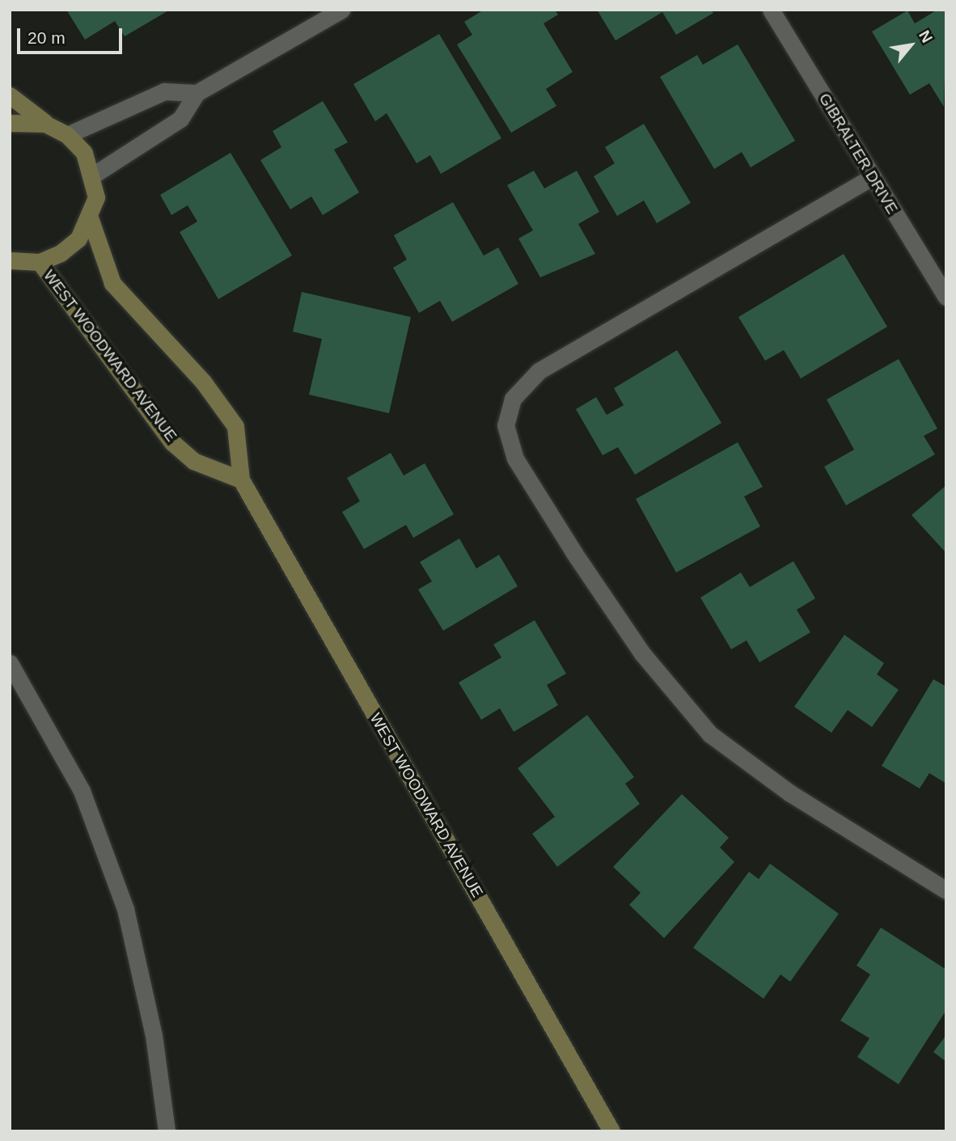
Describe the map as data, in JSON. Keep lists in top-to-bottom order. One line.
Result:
{"streets":{"street":["GIBRALTER DRIVE","WEST WOODWARD AVENUE"]},"scale_bar":"20 m","north":"top right"}
